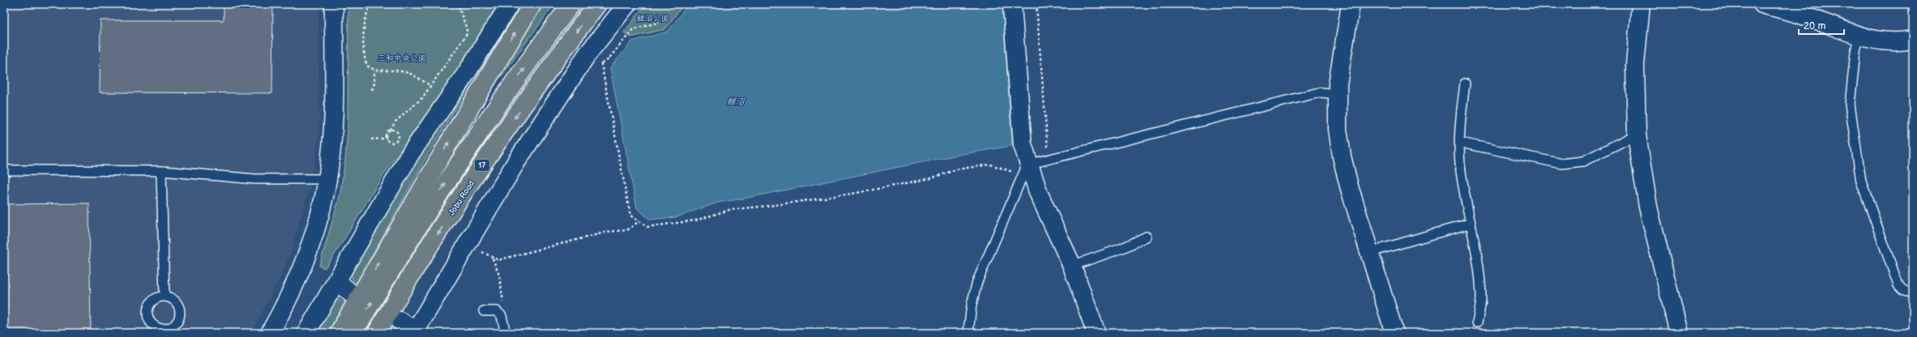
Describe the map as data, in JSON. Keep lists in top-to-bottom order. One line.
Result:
{"streets":{"highway":["17","Jobu Road"]},"water":["鯉沼"],"parks":["鯉沼公園","三和中央公園"],"scale_bar":"20 m"}
